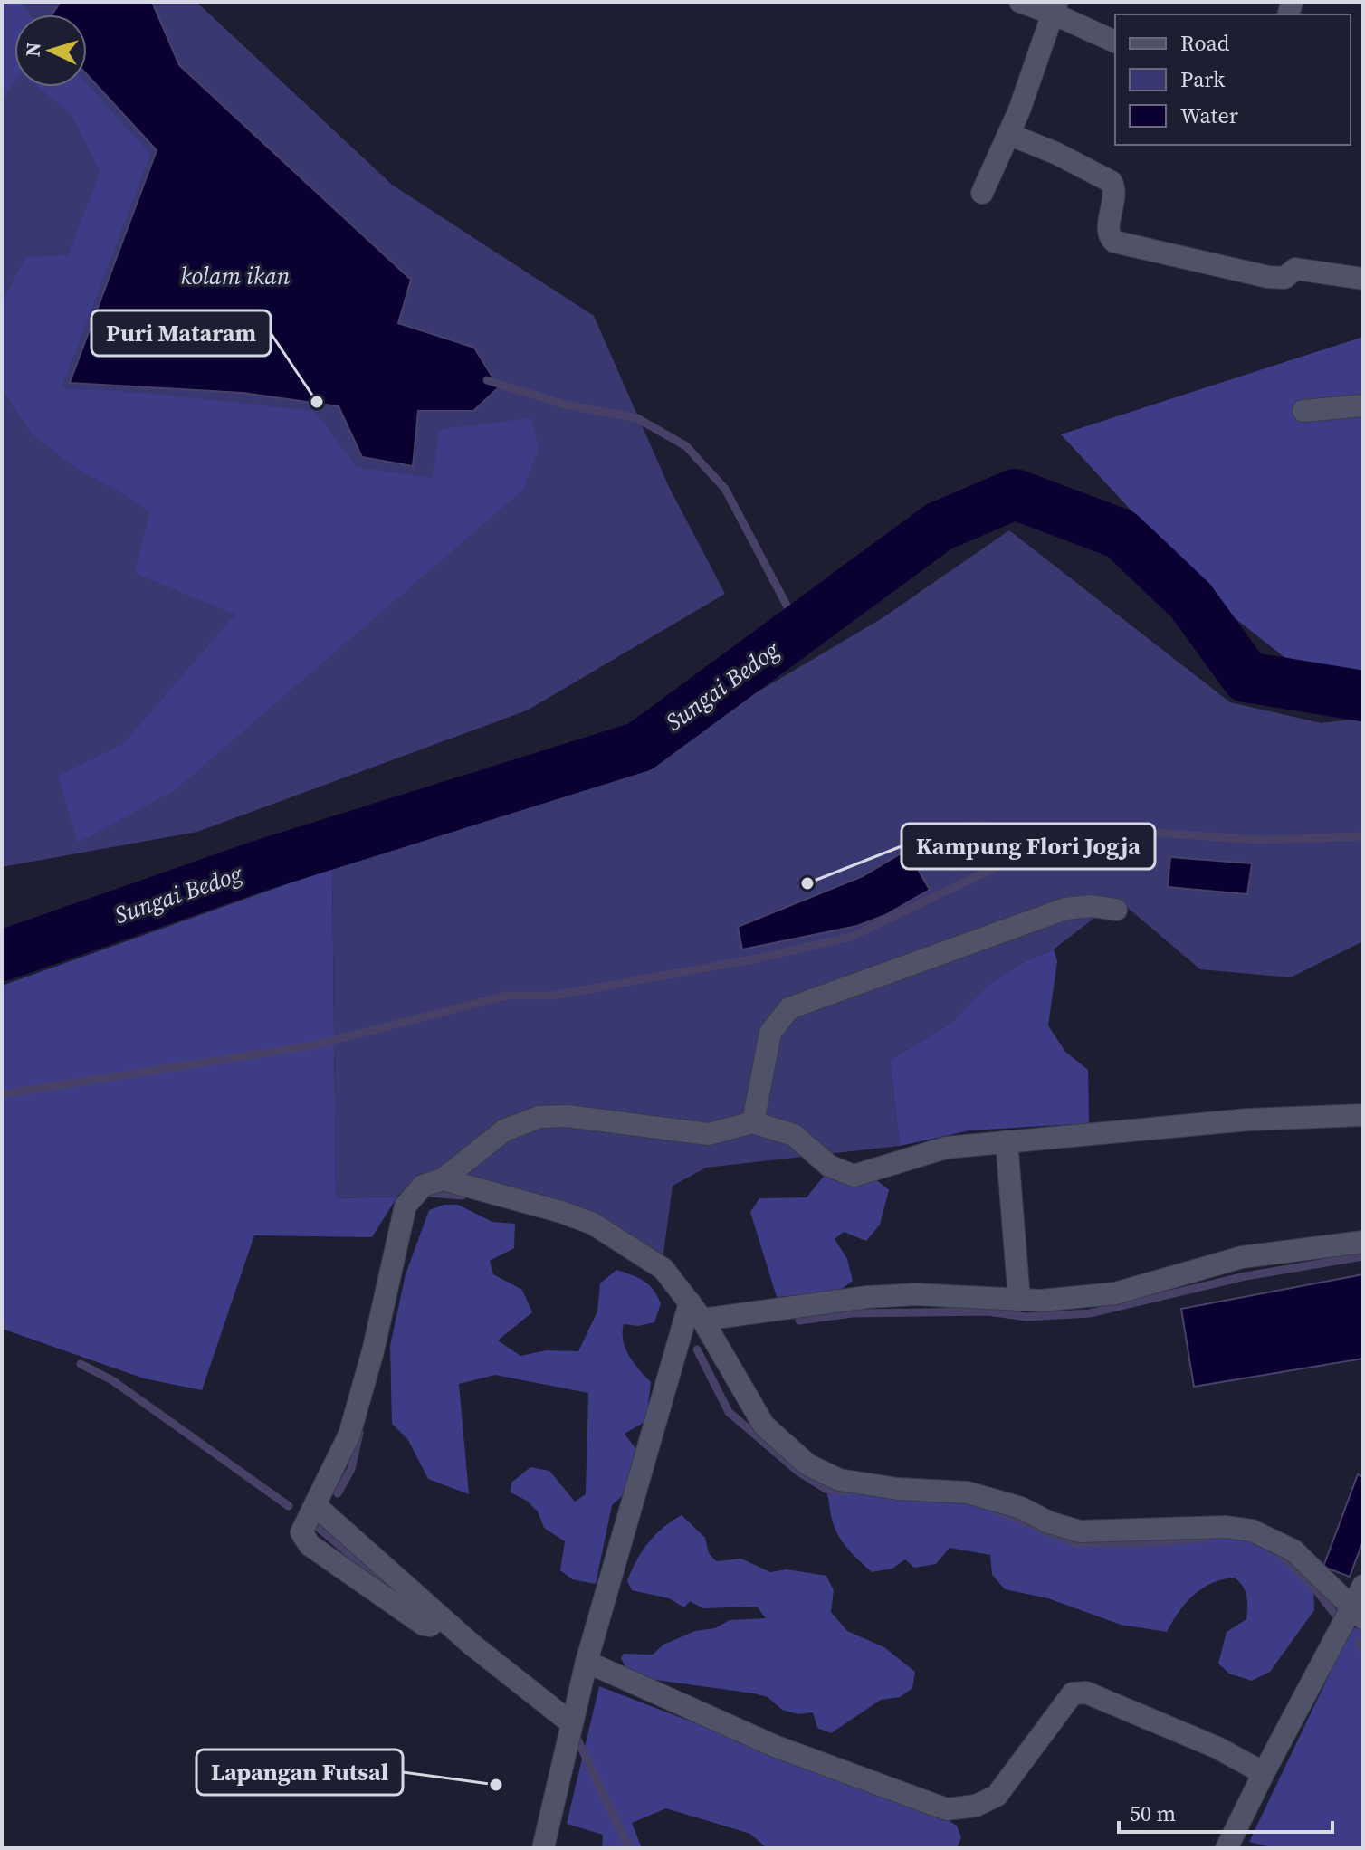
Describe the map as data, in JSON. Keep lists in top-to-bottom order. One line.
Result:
{"water":["kolam ikan","Sungai Bedog"],"places":["Puri Mataram","Kampung Flori Jogja","Lapangan Futsal"],"legend":["Road","Park","Water"],"scale_bar":"50 m","north":"left"}
